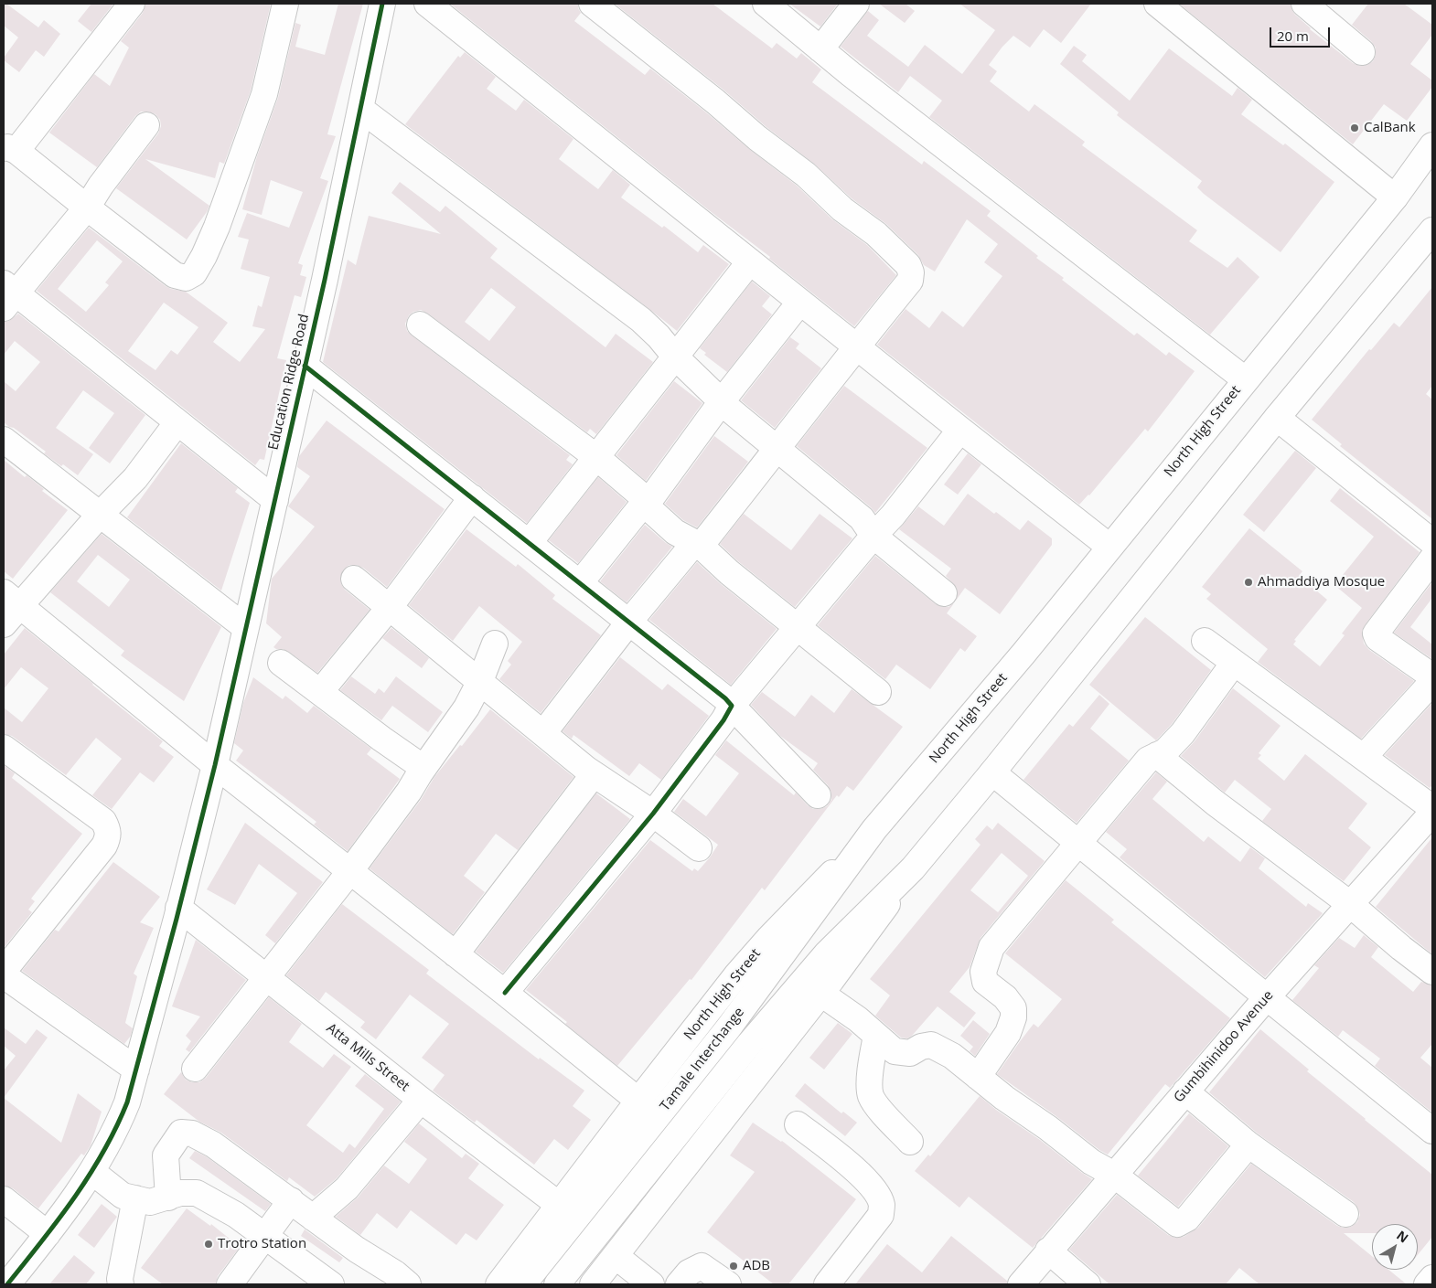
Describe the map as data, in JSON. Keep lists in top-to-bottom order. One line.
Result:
{"streets":{"main road":["Education Ridge Road","North High Street","Gumbihinidoo Avenue","Atta Mills Street","Tamale Interchange"]},"crossings":[["Education Ridge Road","Atta Mills Street"],["North High Street","Atta Mills Street"],["North High Street","Tamale Interchange"]],"places":["CalBank","Ahmaddiya Mosque","Trotro Station","ADB"],"scale_bar":"20 m","north":"top right"}
